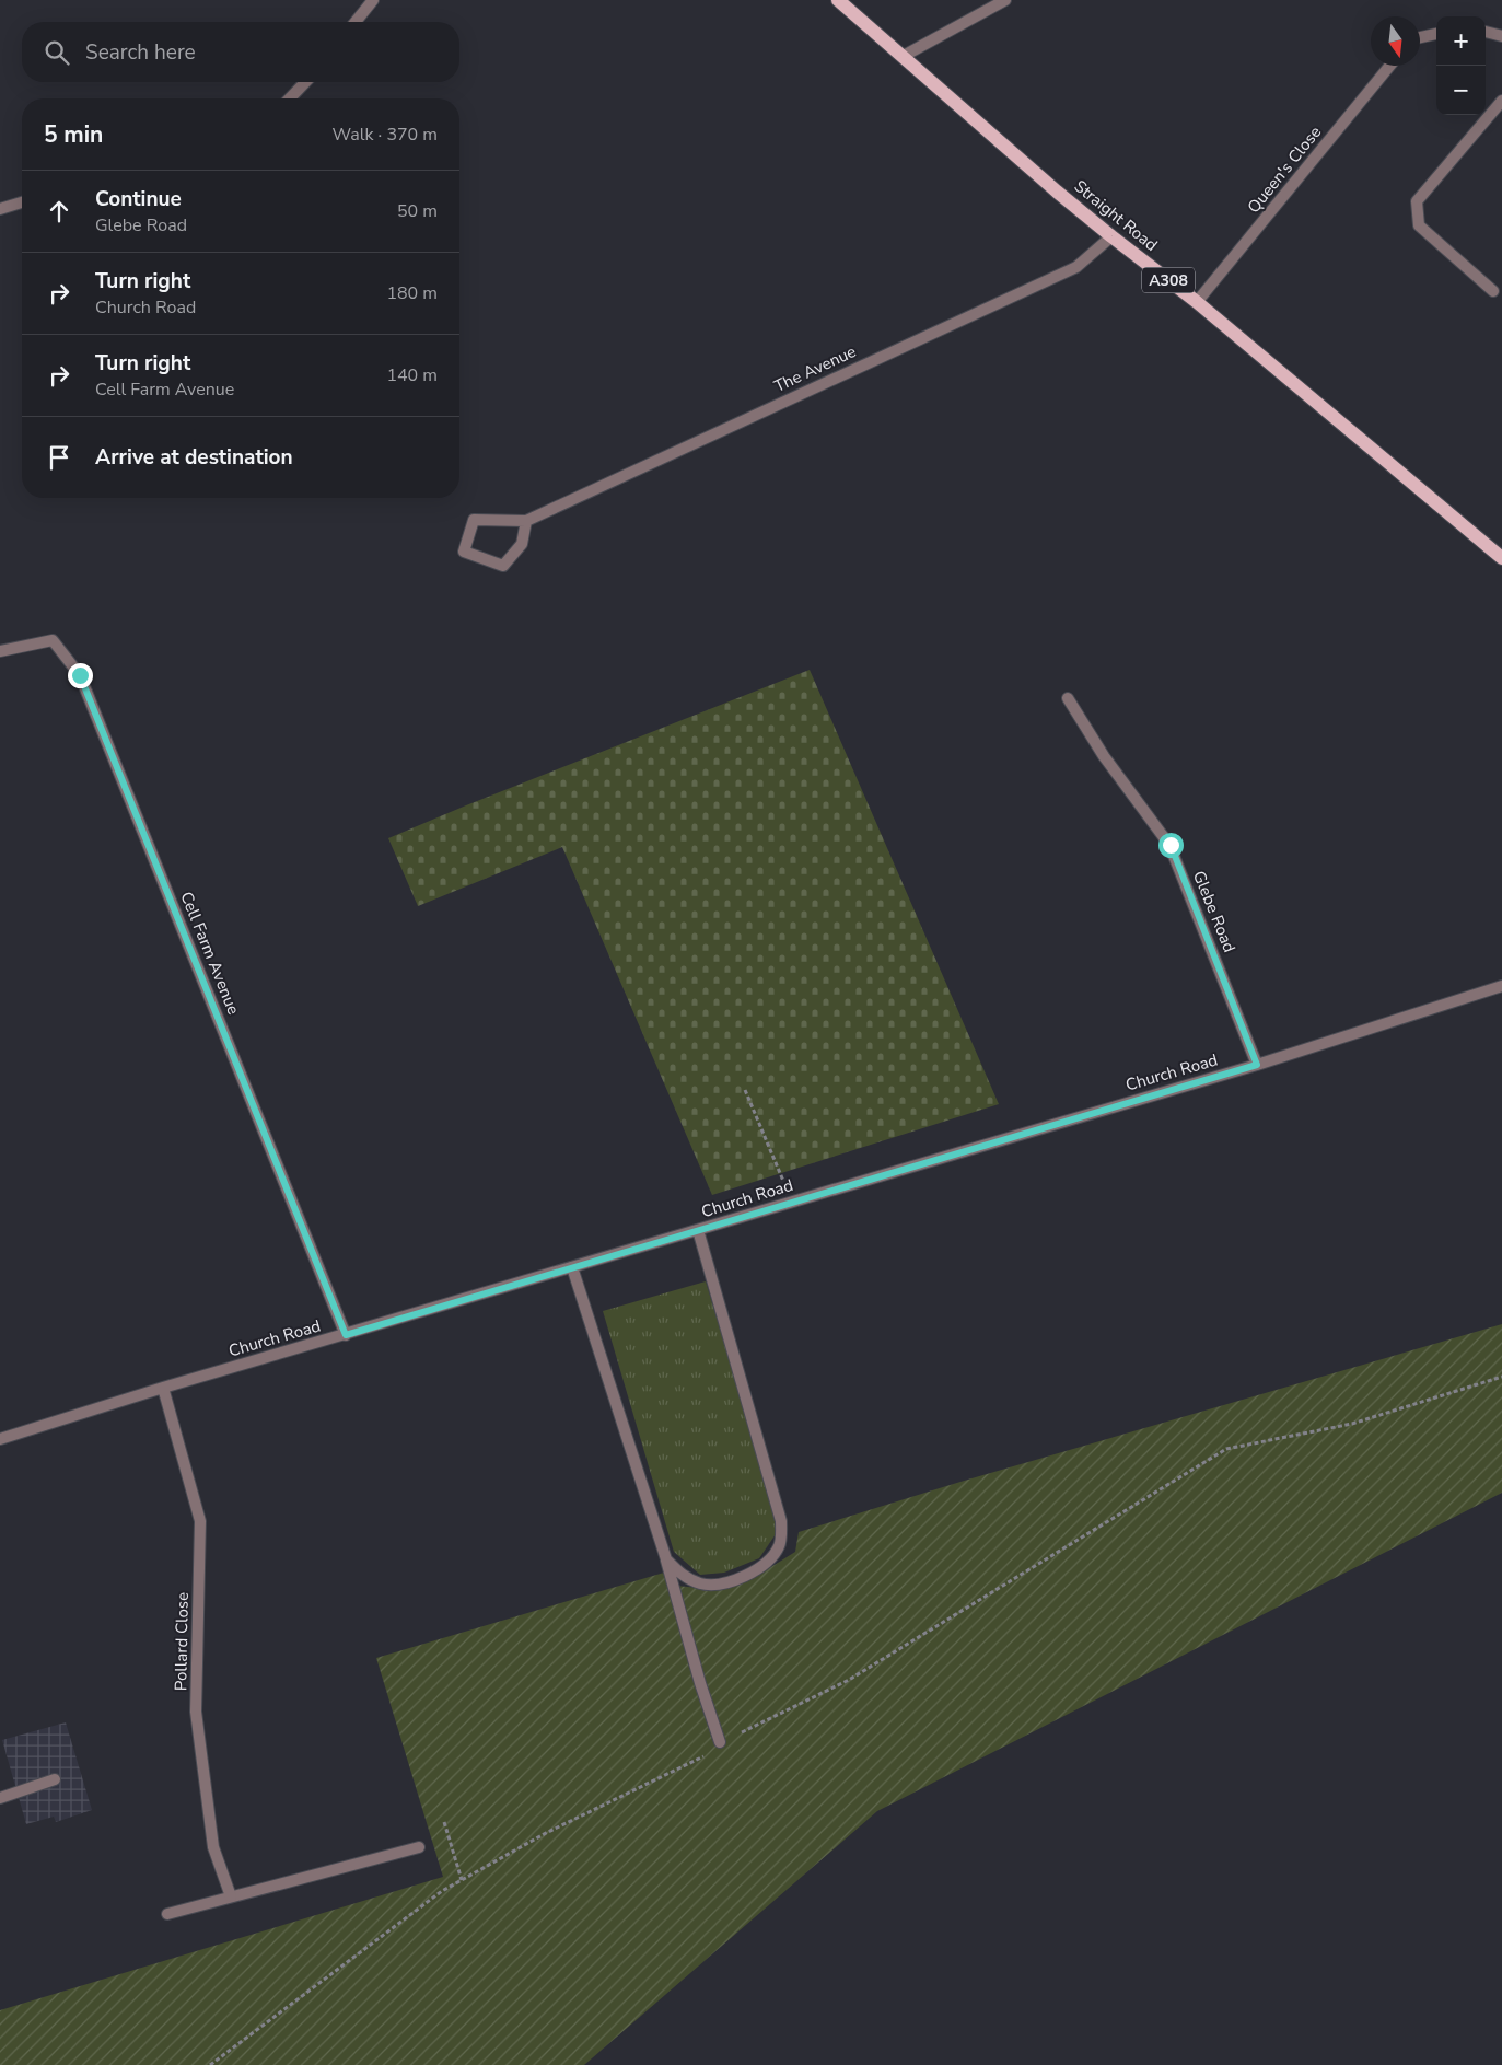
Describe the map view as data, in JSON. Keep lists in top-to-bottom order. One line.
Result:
{"streets":{"main road":["Straight Road","A308"],"street":["Queen's Close","The Avenue","Glebe Road","Cell Farm Avenue","Church Road","Pollard Close"]},"crossings":[["Queen's Close","Straight Road"],["Straight Road","The Avenue"],["Glebe Road","Church Road"],["Cell Farm Avenue","Church Road"],["Church Road","Pollard Close"]],"north":"bottom","page":{"map_buttons":["+","−"],"search":"Search here","heading":["5 min","Walk · 370 m"],"list":[["Continue","Glebe Road","50 m"],["Turn right","Church Road","180 m"],["Turn right","Cell Farm Avenue","140 m"],"Arrive at destination"]}}
